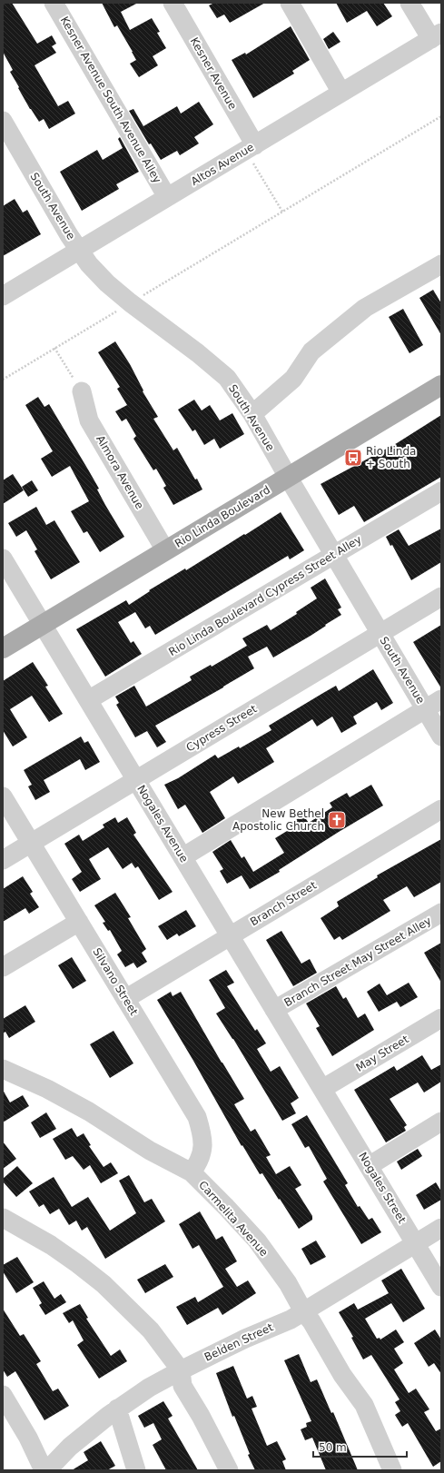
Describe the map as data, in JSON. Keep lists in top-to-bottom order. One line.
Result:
{"streets":{"main road":["Rio Linda Boulevard"],"street":["Kesner Avenue","Kesner Avenue South Avenue Alley","Altos Avenue","South Avenue","Almora Avenue","Rio Linda Boulevard Cypress Street Alley","Cypress Street","Nogales Avenue","Branch Street","Branch Street May Street Alley","Silvano Street","May Street","Nogales Street","Carmelita Avenue","Belden Street"]},"crossings":[["Kesner Avenue","Altos Avenue"],["Kesner Avenue South Avenue Alley","Altos Avenue"],["Altos Avenue","South Avenue"],["South Avenue","Rio Linda Boulevard"],["South Avenue","Rio Linda Boulevard Cypress Street Alley"],["South Avenue","Cypress Street"],["Almora Avenue","Rio Linda Boulevard"],["Rio Linda Boulevard","Nogales Avenue"],["Rio Linda Boulevard Cypress Street Alley","Nogales Avenue"],["Cypress Street","Nogales Avenue"],["Cypress Street","Silvano Street"],["Nogales Avenue","Branch Street"],["Nogales Avenue","Branch Street May Street Alley"],["Nogales Avenue","May Street"],["Nogales Avenue","Nogales Street"],["Branch Street","Silvano Street"],["Silvano Street","Carmelita Avenue"],["May Street","Nogales Street"],["Nogales Street","Belden Street"],["Carmelita Avenue","Belden Street"]],"places":{"bus stop":["Rio Linda + South"],"church":["New Bethel Apostolic Church"]},"scale_bar":"50 m"}
